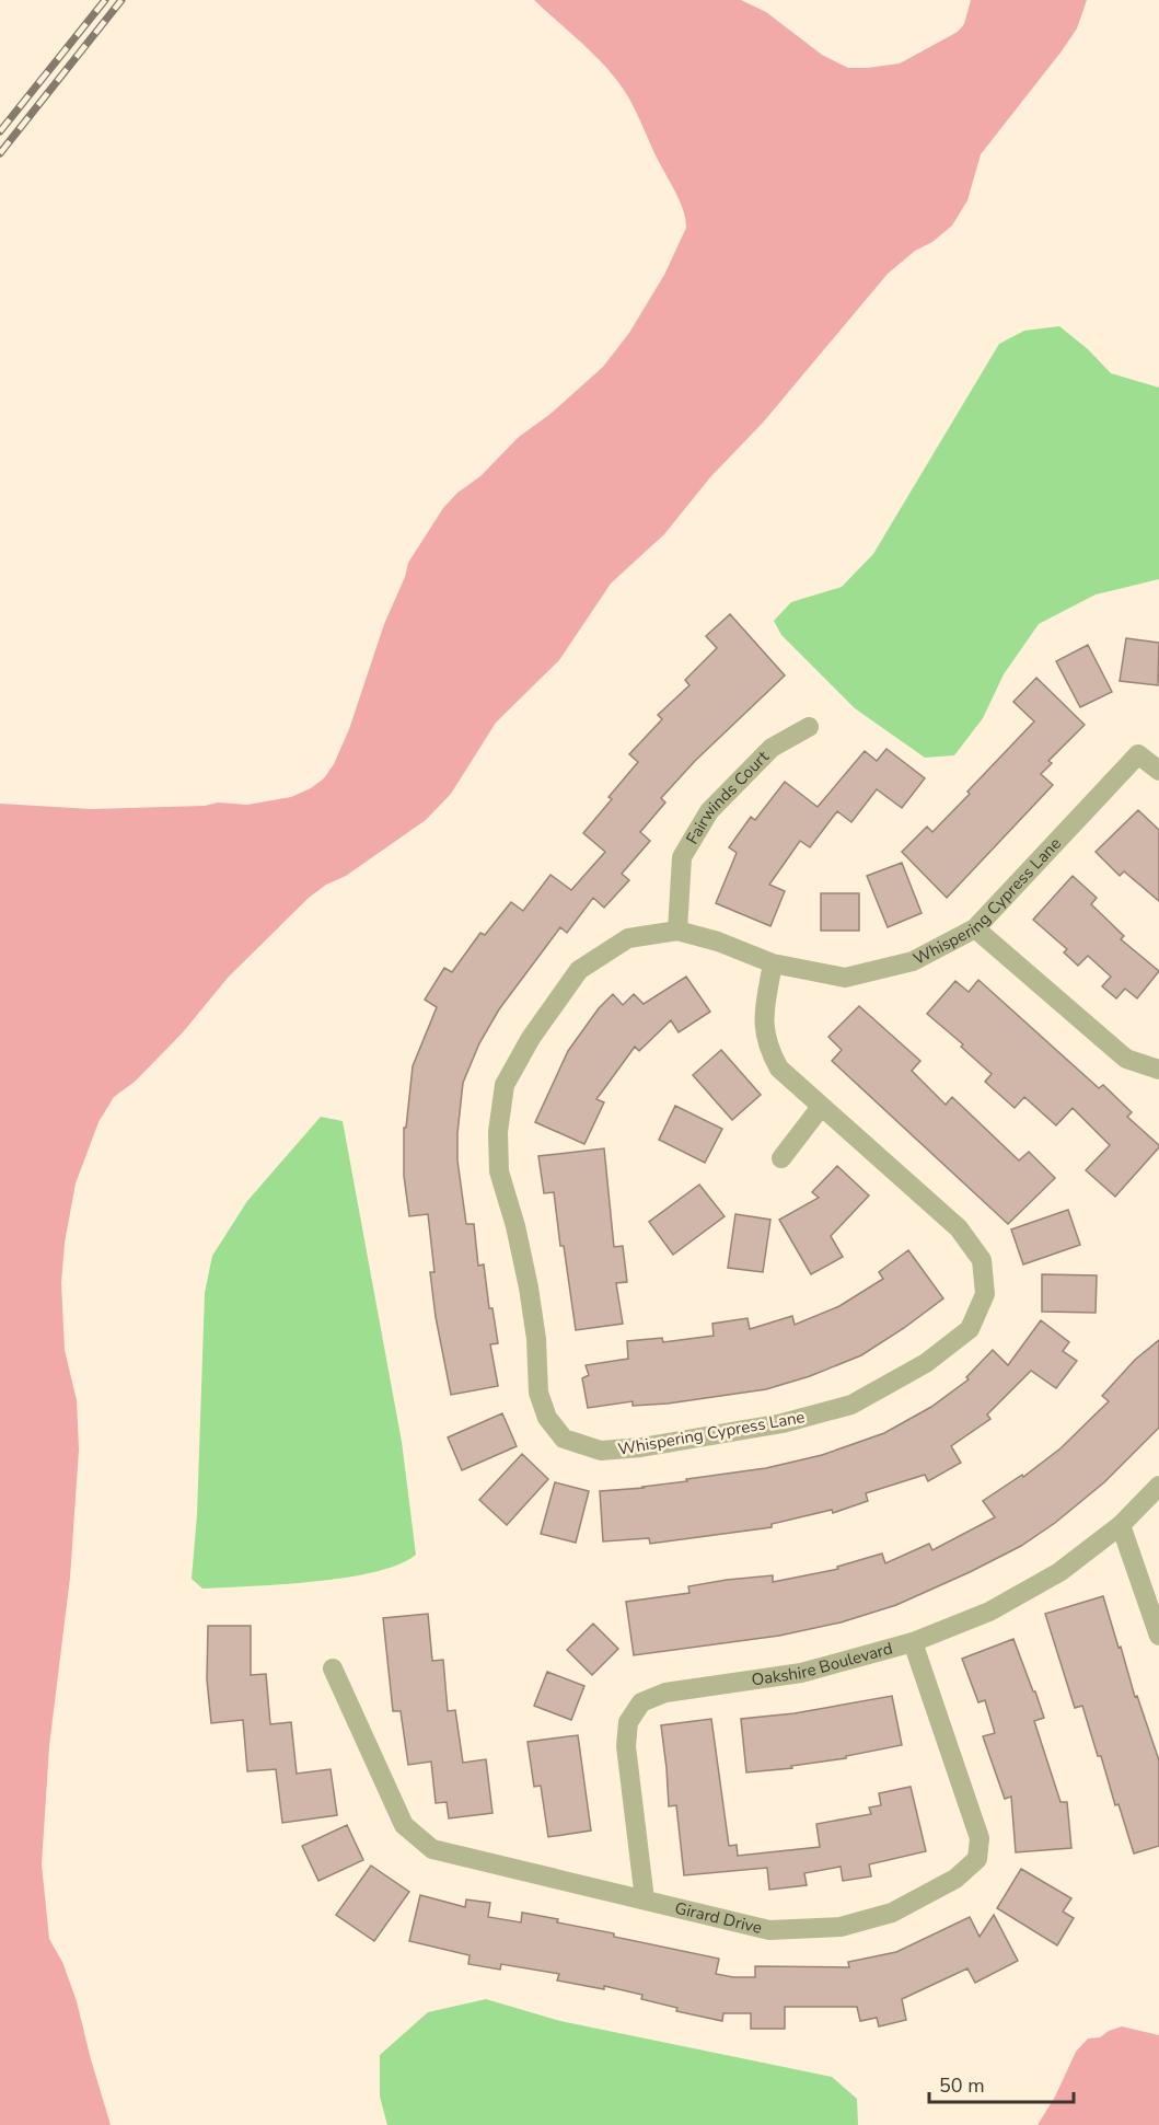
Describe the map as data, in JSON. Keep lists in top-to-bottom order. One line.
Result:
{"streets":{"street":["Fairwinds Court","Whispering Cypress Lane","Oakshire Boulevard","Girard Drive"]},"crossings":[["Fairwinds Court","Whispering Cypress Lane"],["Oakshire Boulevard","Girard Drive"]],"scale_bar":"50 m"}
